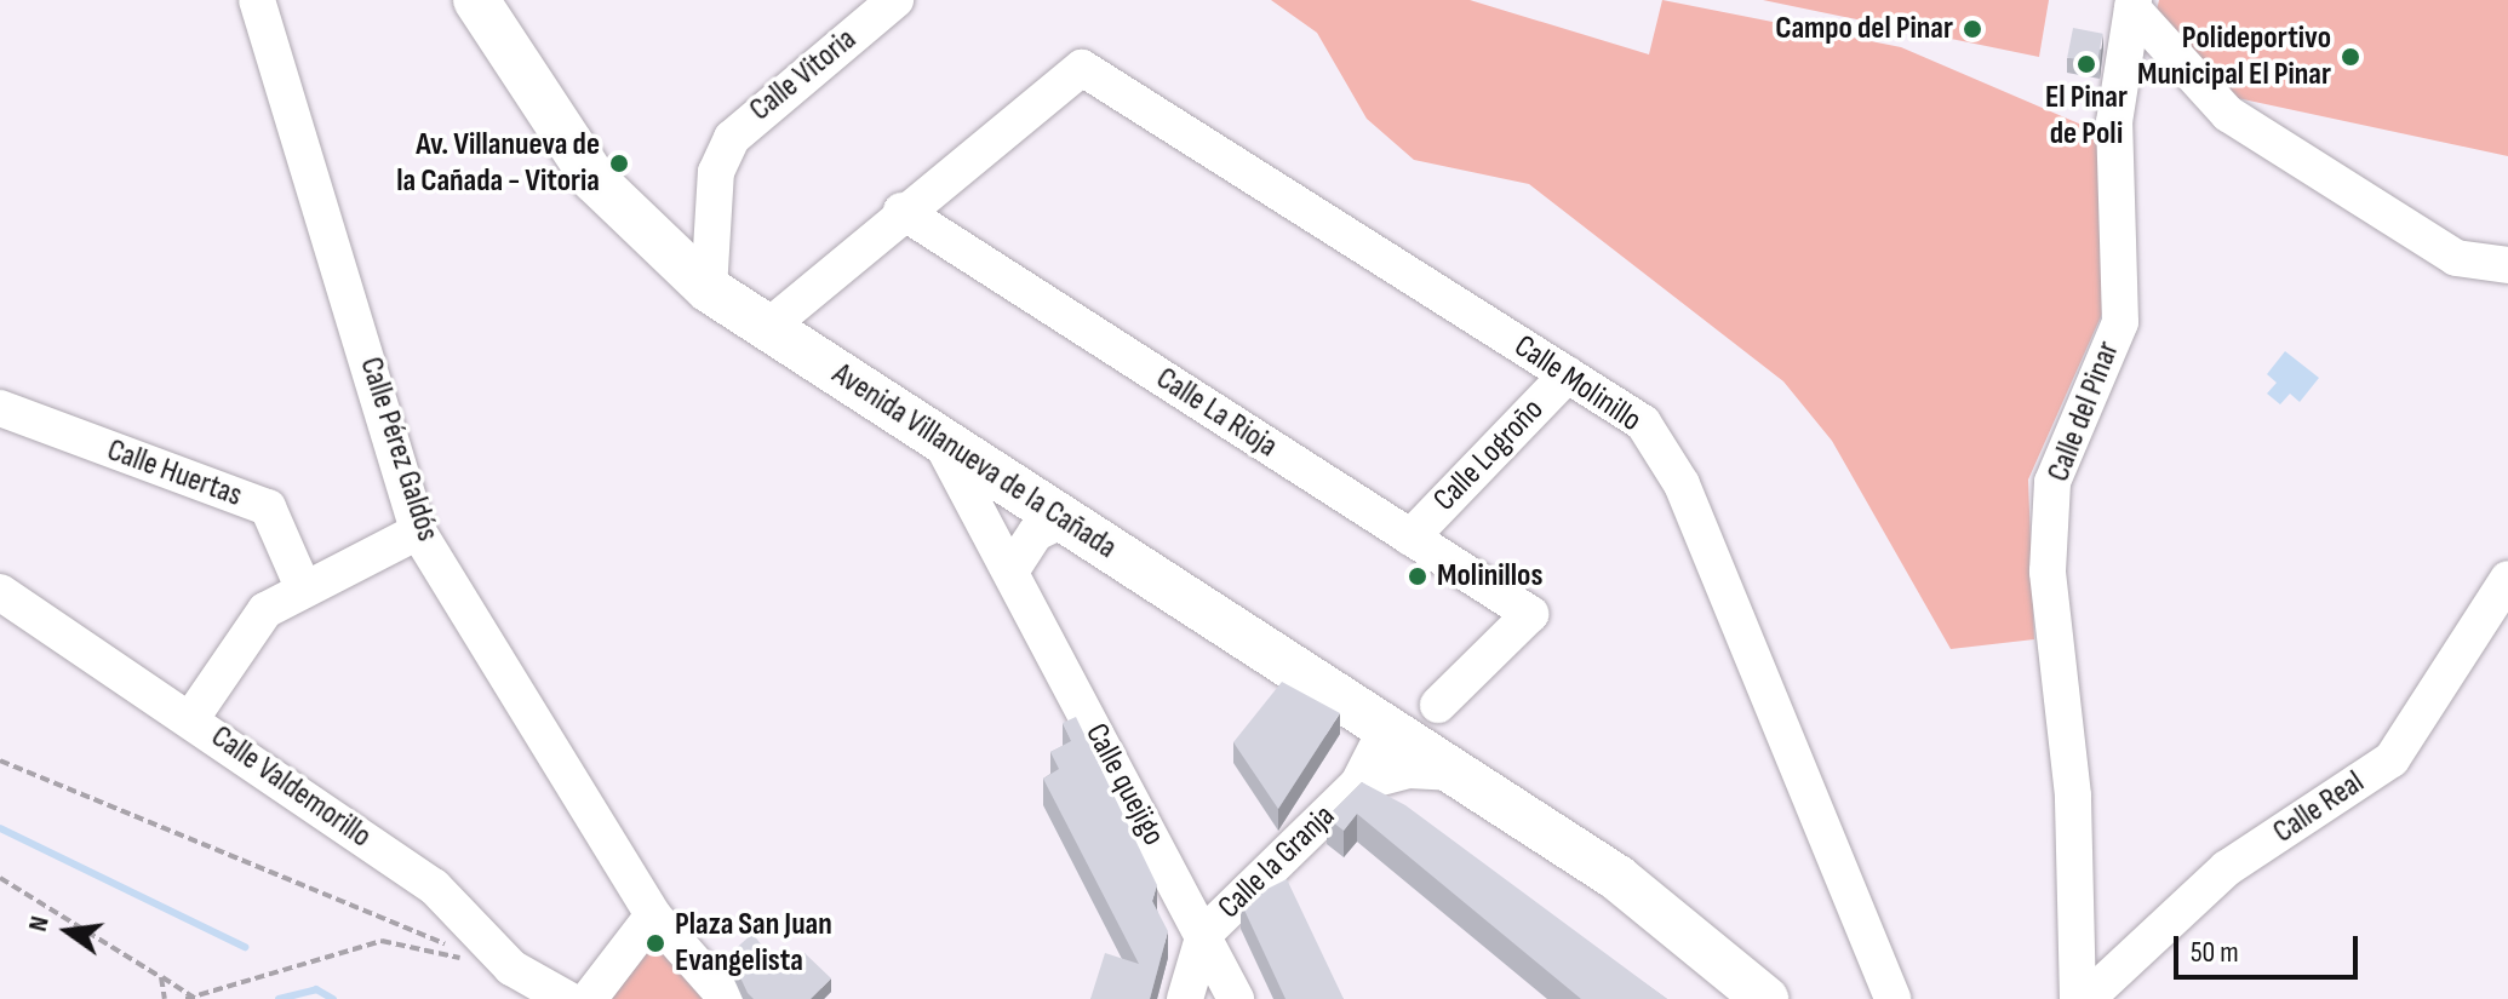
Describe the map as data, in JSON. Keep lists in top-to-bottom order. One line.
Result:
{"streets":{"main road":["Avenida Villanueva de la Cañada"],"street":["Calle Vitoria","Calle Molinillo","Calle del Pinar","Calle La Rioja","Calle Pérez Galdós","Calle Logroño","Calle Huertas","Calle quejigo","Calle Valdemorillo","Calle Real","Calle la Granja"]},"crossings":[["Calle Vitoria","Avenida Villanueva de la Cañada"],["Calle Molinillo","Calle La Rioja"],["Calle Molinillo","Calle Logroño"],["Calle La Rioja","Calle Logroño"],["Avenida Villanueva de la Cañada","Calle quejigo"],["Avenida Villanueva de la Cañada","Calle la Granja"],["Calle quejigo","Calle la Granja"]],"places":["Campo del Pinar","Polideportivo Municipal El Pinar","El Pinar de Poli","Av. Villanueva de la Cañada - Vitoria","Molinillos","Plaza San Juan Evangelista"],"scale_bar":"50 m","north":"left"}
